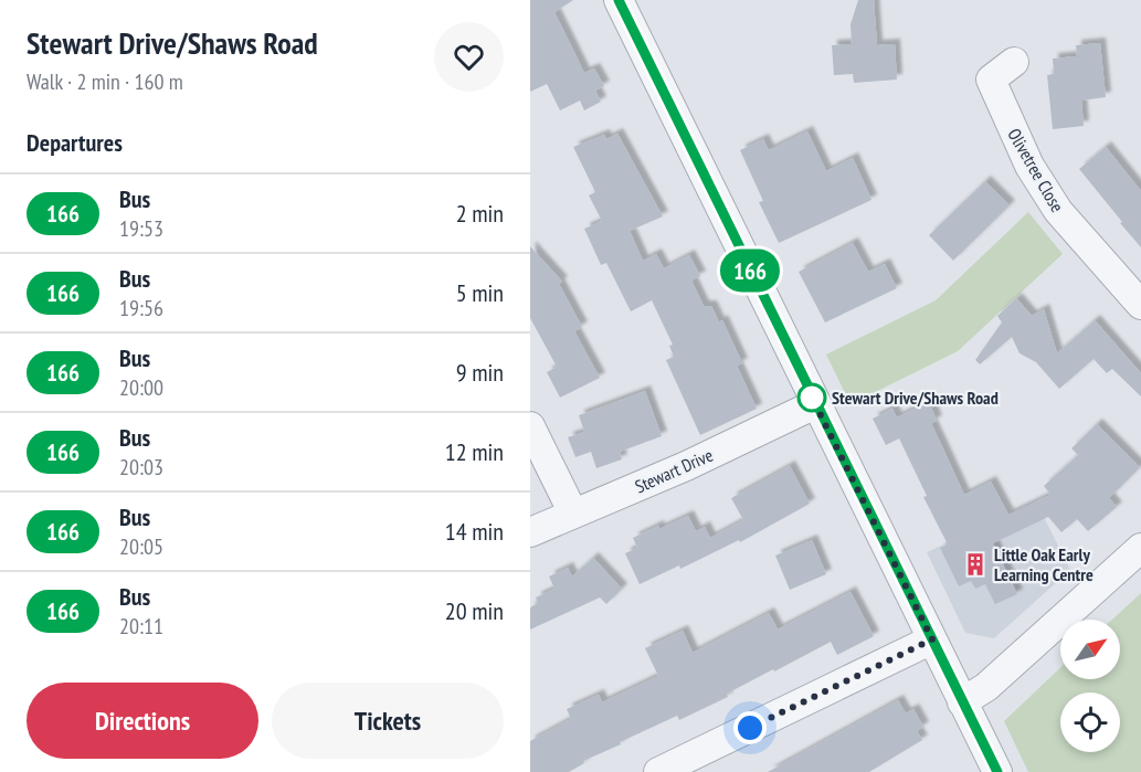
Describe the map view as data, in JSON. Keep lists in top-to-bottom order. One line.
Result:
{"streets":{"street":["Olivetree Close","Stewart Drive"]},"places":{"other":["Stewart Drive/Shaws Road"],"building":["Little Oak Early Learning Centre"]},"lines":["bus line 166"],"north":"top right","page":{"heading":[["Stewart Drive/Shaws Road","Walk · 2 min · 160 m"],"Departures"],"on_map":"166","list":[{"mark":"166","name":"Bus","note":"19:53","value":"2 min"},{"mark":"166","name":"Bus","note":"19:56","value":"5 min"},{"mark":"166","name":"Bus","note":"20:00","value":"9 min"},{"mark":"166","name":"Bus","note":"20:03","value":"12 min"},{"mark":"166","name":"Bus","note":"20:05","value":"14 min"},{"mark":"166","name":"Bus","note":"20:11","value":"20 min"}],"buttons":["Directions","Tickets"]}}
